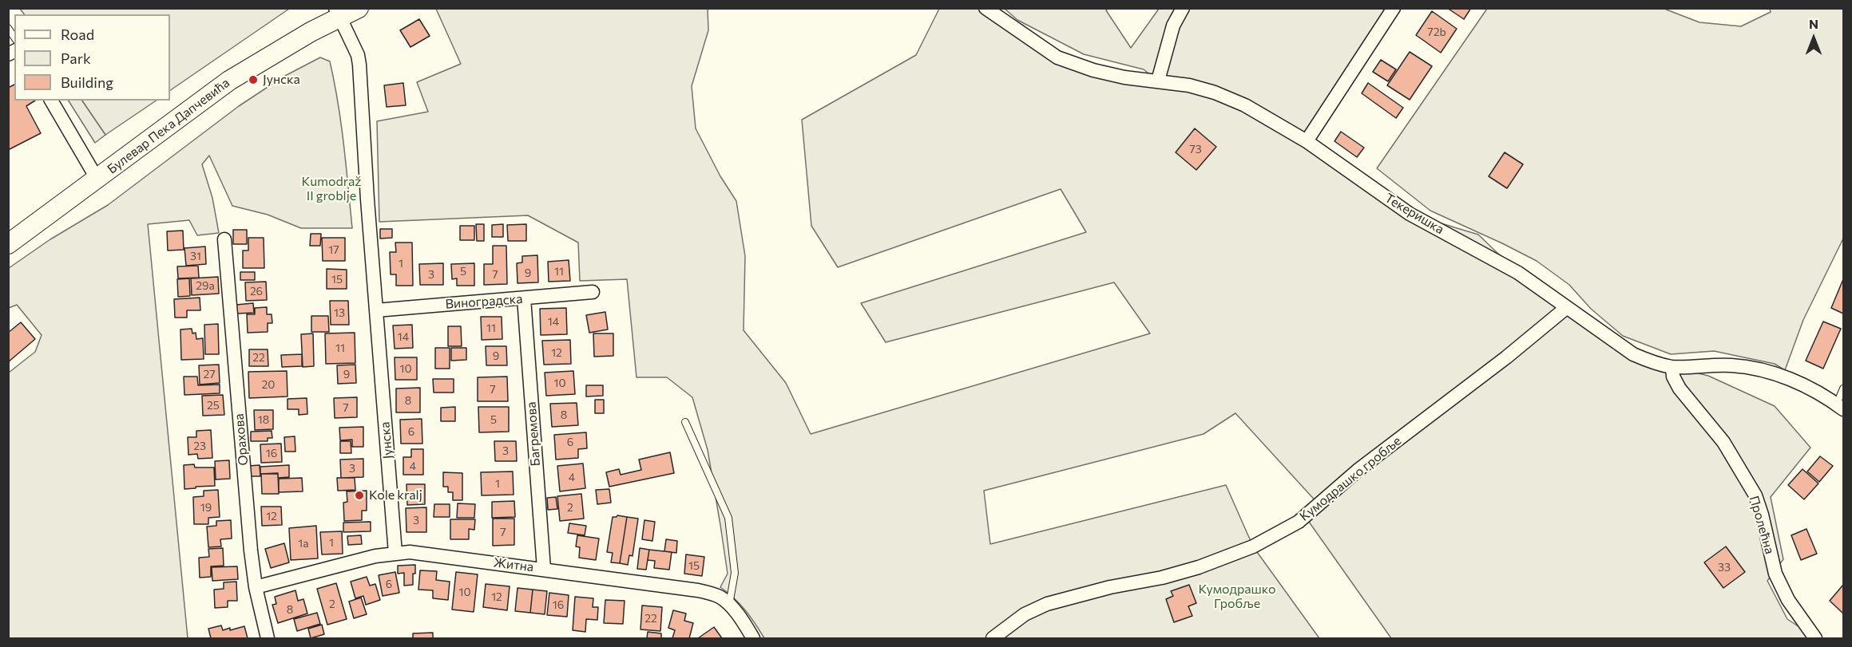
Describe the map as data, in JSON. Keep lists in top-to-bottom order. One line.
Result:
{"streets":{"street":["Булевар Пека Дапчевића","Текеришка","Виноградска","Багремова","Орахова","Јунска","Кумодрашко гробље","Пролећна","Житна"]},"crossings":[["Булевар Пека Дапчевића","Јунска"],["Текеришка","Кумодрашко гробље"],["Текеришка","Пролећна"],["Виноградска","Багремова"],["Виноградска","Јунска"],["Багремова","Житна"],["Орахова","Житна"],["Јунска","Житна"]],"parks":["Kumodraž II groblje","Кумодрашко Гробље"],"places":["Јунска","Kole kralj"],"house_numbers":["72b","73","17","31","1","5","11","9","3","7","15","29a","26","13","14","11","14","11","12","9","22","10","27","9","10","20","7","8","25","7","8","18","5","6","6","23","3","16","4","3","4","1","19","2","12","3","7","1","1a","15","33","6","10","12","2","16","8","22"],"legend":["Road","Park","Building"],"north":"top"}
